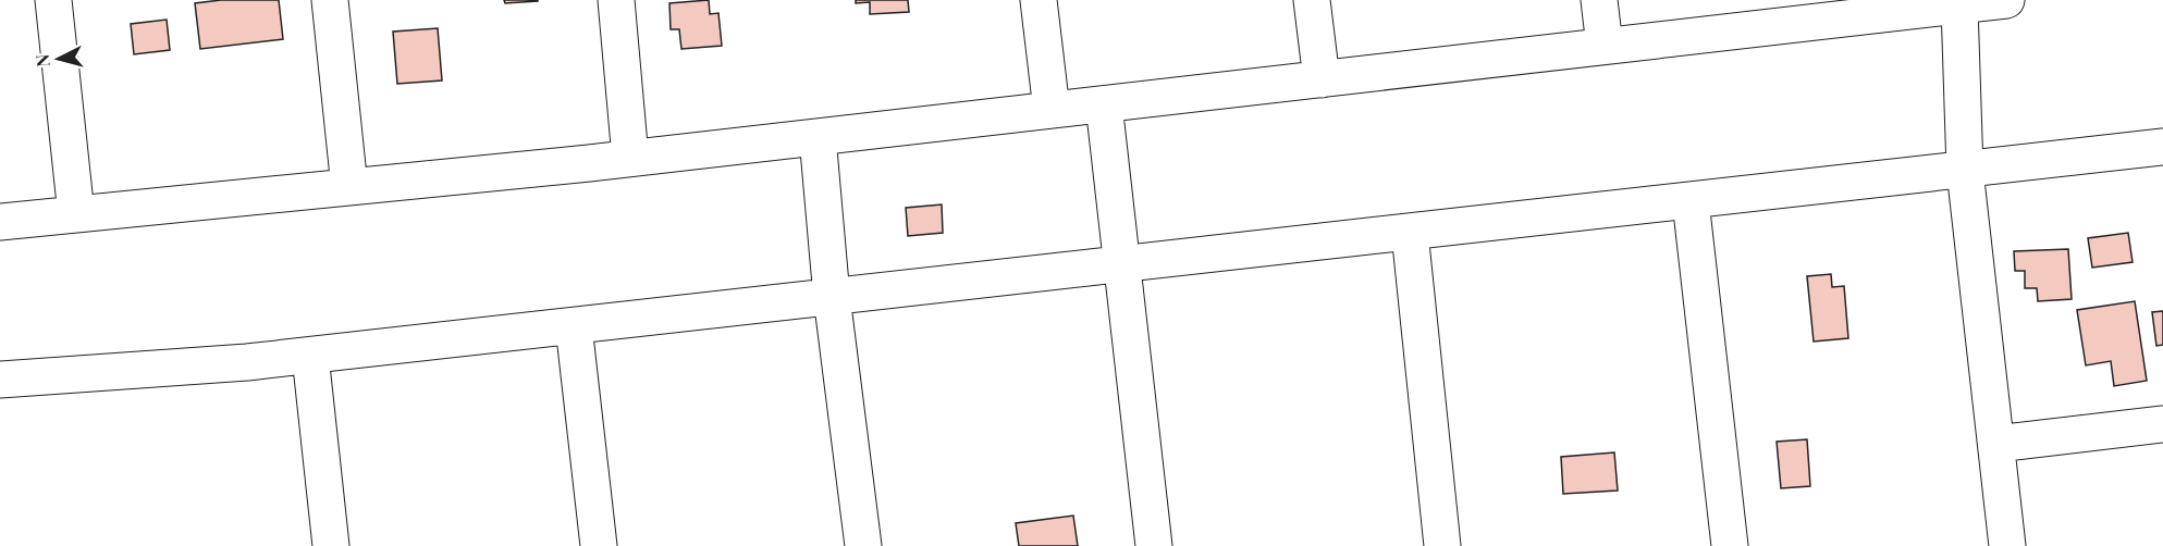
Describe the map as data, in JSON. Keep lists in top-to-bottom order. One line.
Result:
{"north":"left"}
